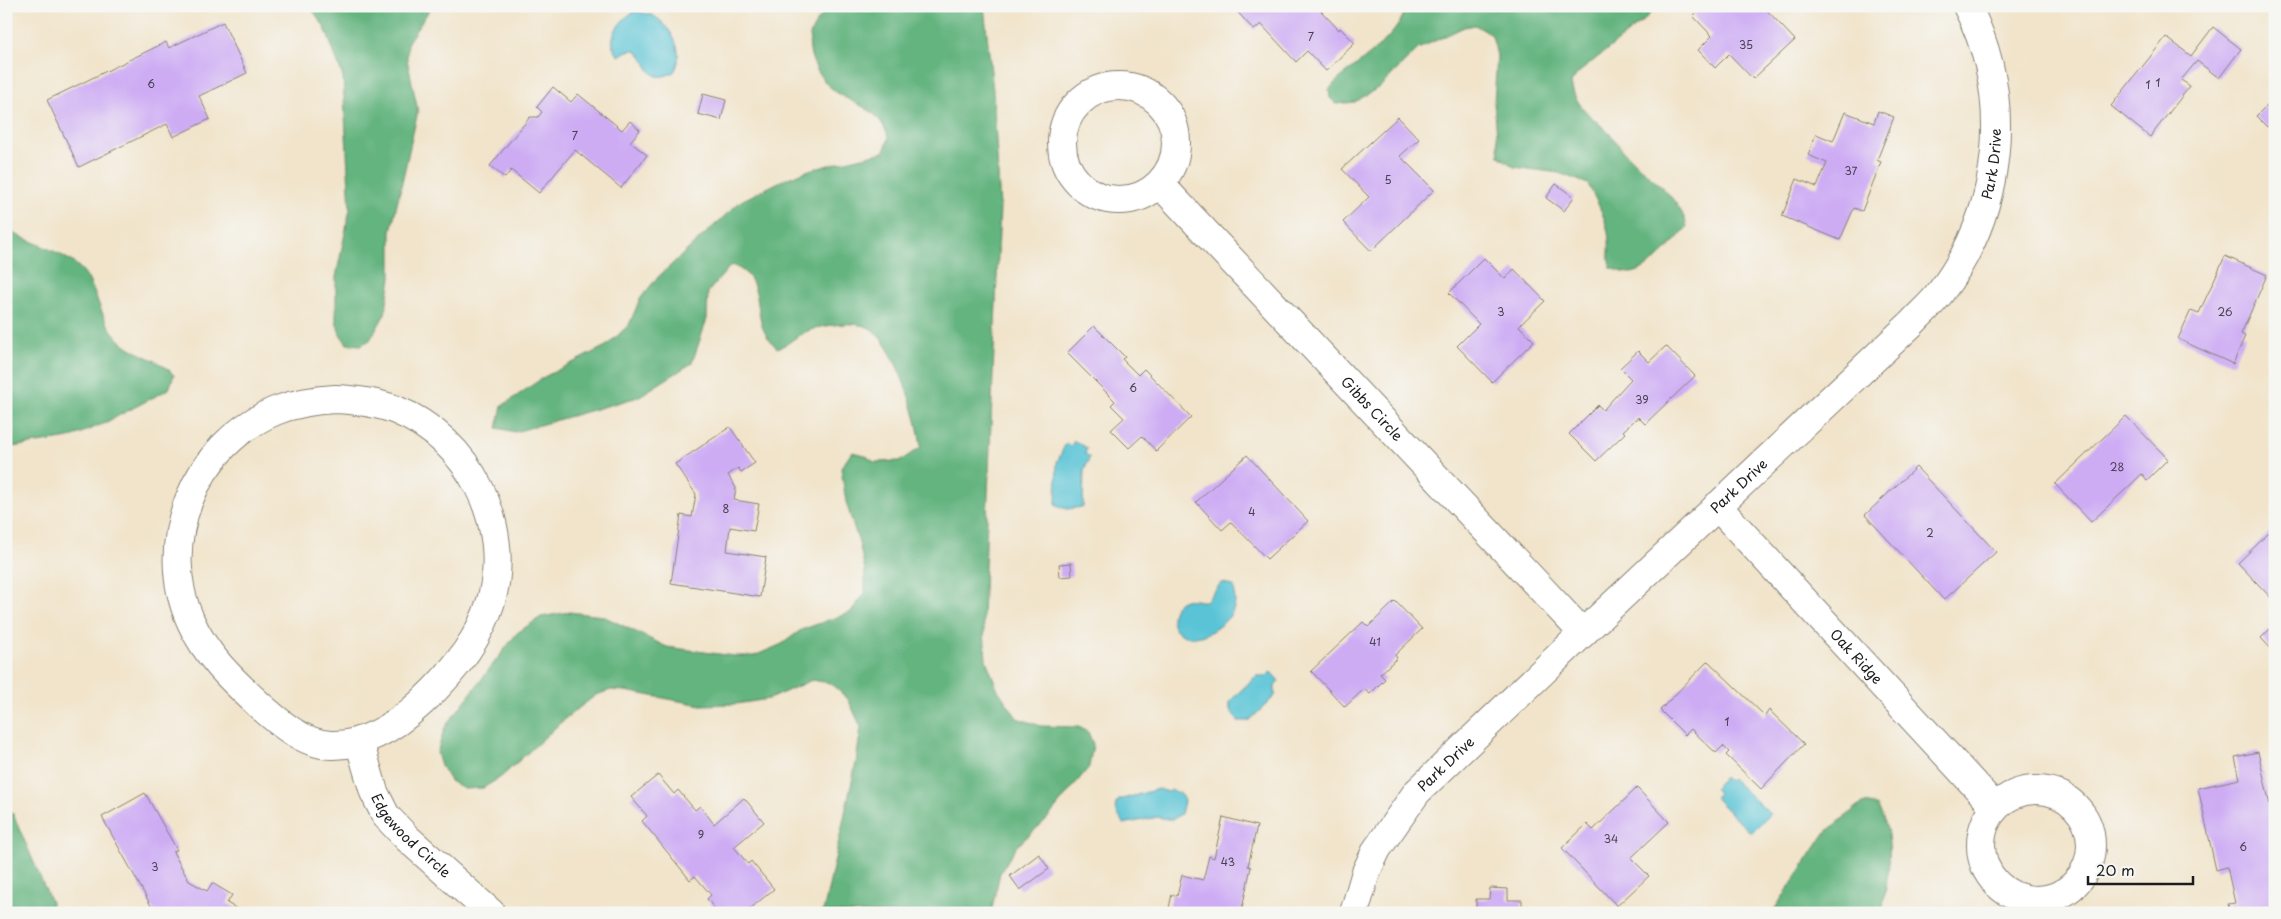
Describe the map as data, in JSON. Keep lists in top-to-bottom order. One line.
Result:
{"streets":{"street":["Park Drive","Gibbs Circle","Oak Ridge","Edgewood Circle"]},"crossings":[["Park Drive","Gibbs Circle"],["Park Drive","Oak Ridge"]],"house_numbers":["7","35","1","6","1","7","37","5","3","26","6","39","28","8","4","2","41","1","9","34","6","43","3"],"scale_bar":"20 m"}
